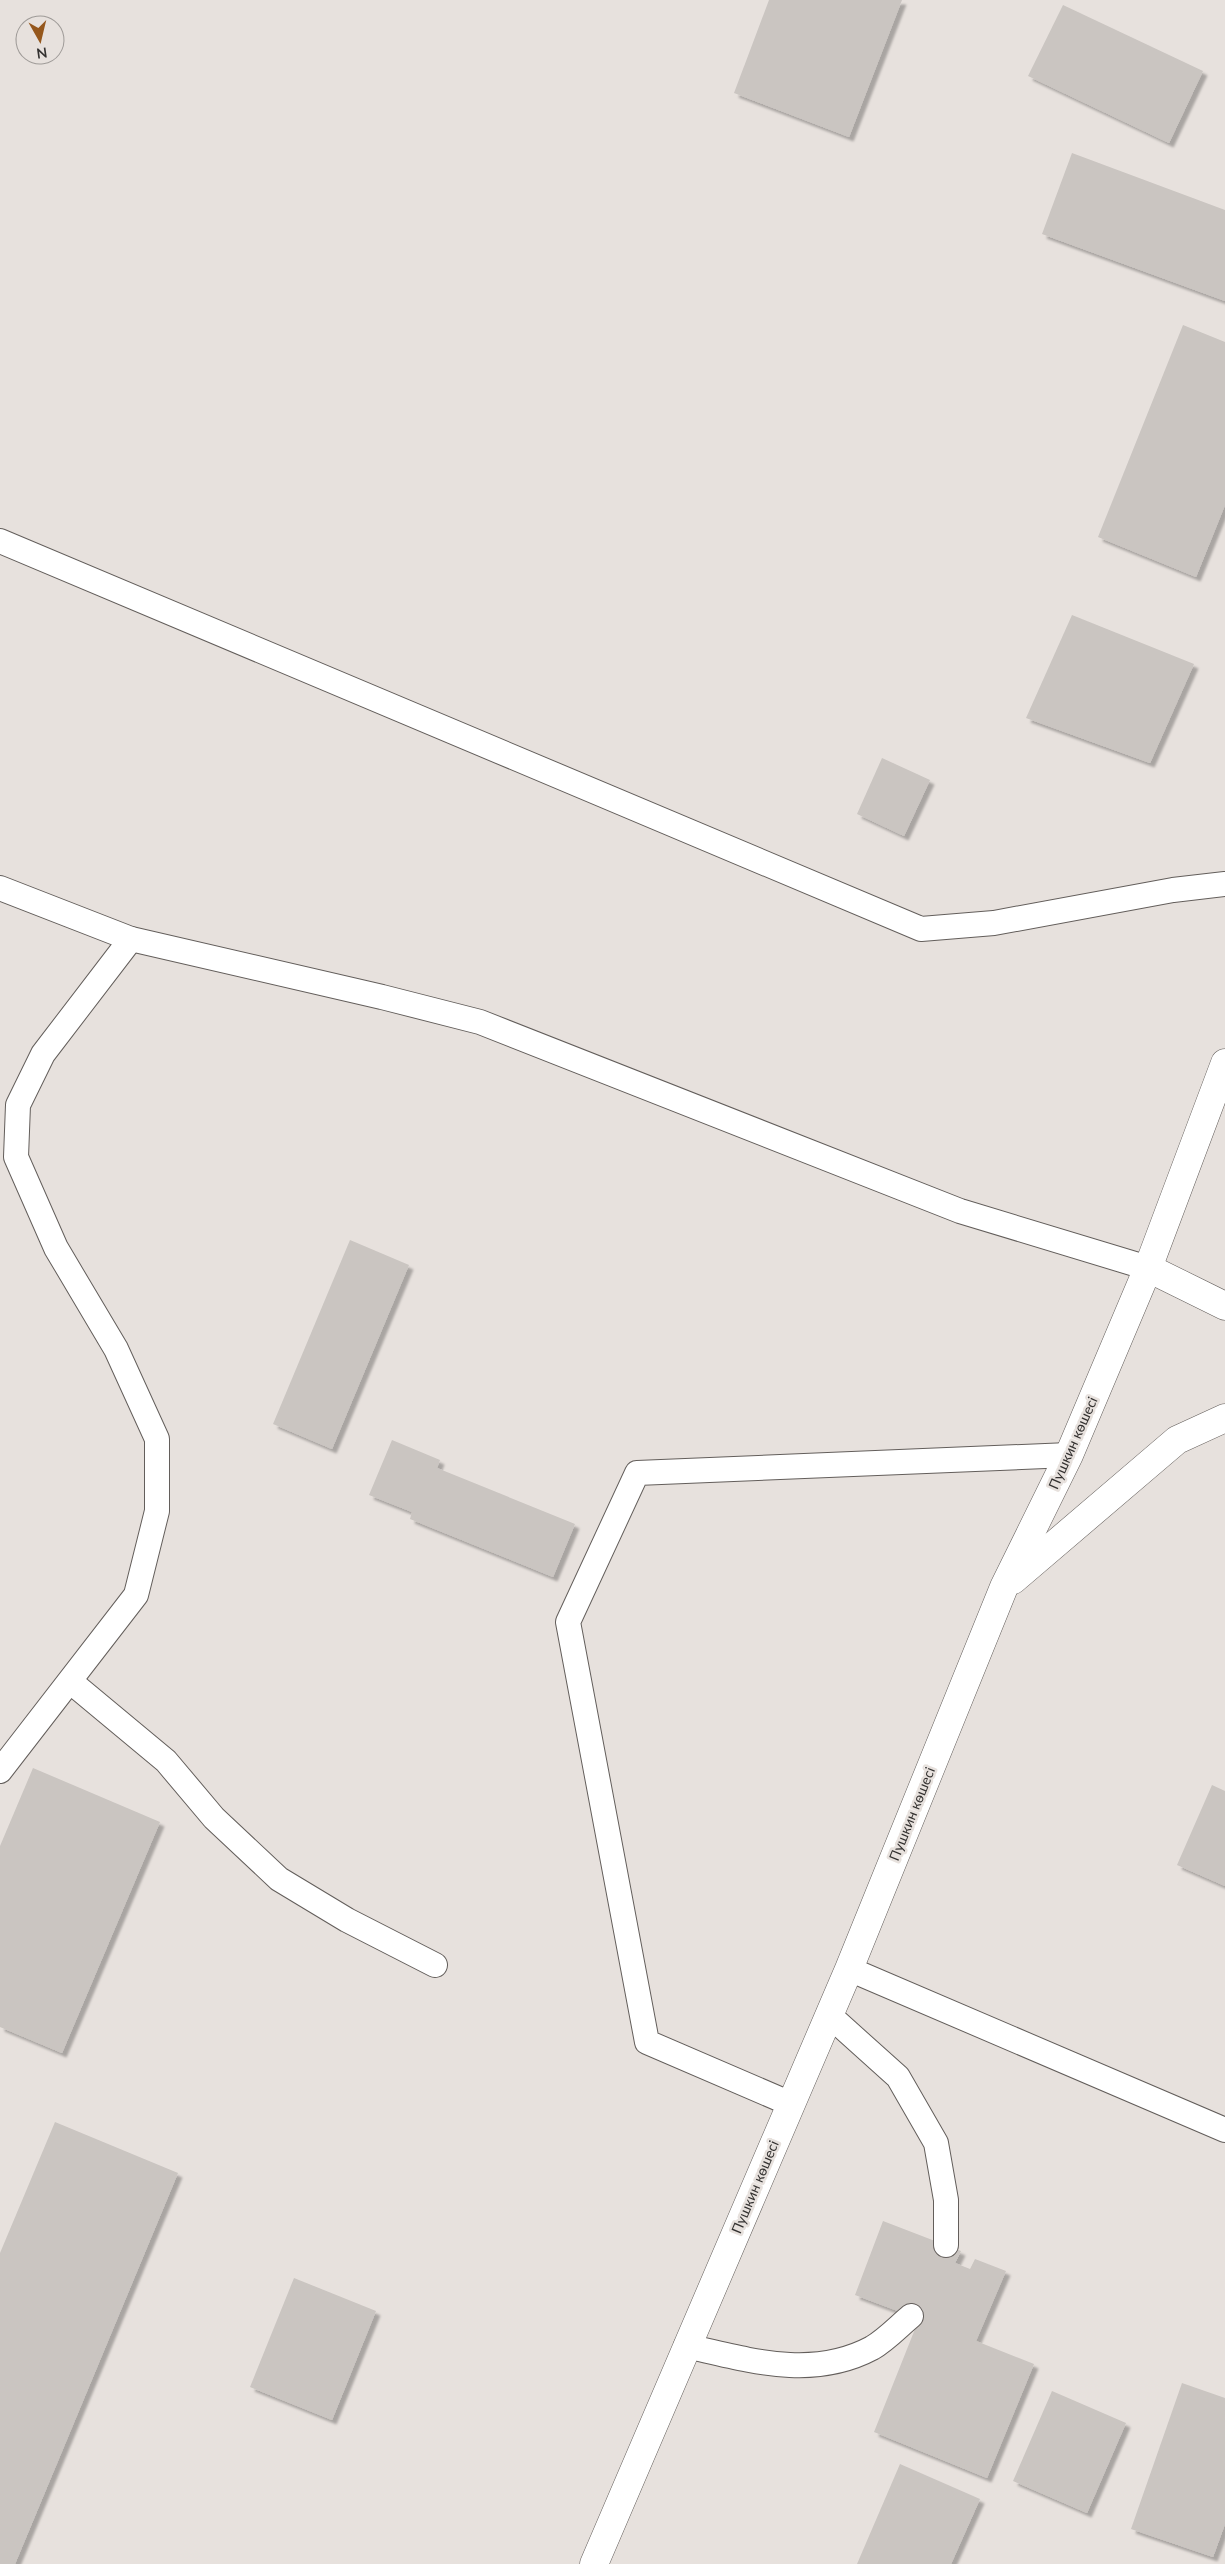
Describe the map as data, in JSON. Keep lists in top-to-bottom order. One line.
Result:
{"streets":{"main road":["Пушкин көшесі"]},"north":"bottom"}
